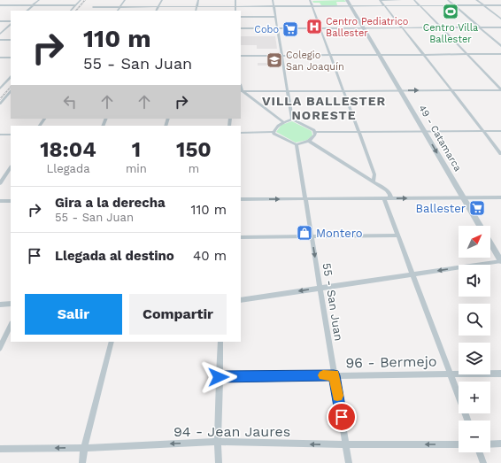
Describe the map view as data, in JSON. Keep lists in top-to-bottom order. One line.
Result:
{"streets":{"street":["49 - Catamarca","55 - San Juan","96 - Bermejo","94 - Jean Jaures"]},"crossings":[["55 - San Juan","96 - Bermejo"],["55 - San Juan","94 - Jean Jaures"]],"one_way":["94 - Jean Jaures"],"districts":["VILLA BALLESTER NORESTE"],"places":{"sports":["Centro Villa Ballester"],"hospital":["Centro Pediatrico Ballester"],"supermarket":["Cobo","Ballester"],"school or university":["Colegio San Joaquín"],"shop":["Montero"]},"north":"top right","page":{"turn":["110 m","55 - San Juan"],"eta":["18:04","Llegada","1","min","150","m"],"list":[{"name":"Gira a la derecha","note":"55 - San Juan","value":"110 m"},{"name":"Llegada al destino","value":"40 m"}],"map_buttons":["+","−"],"buttons":["Salir","Compartir"]}}
